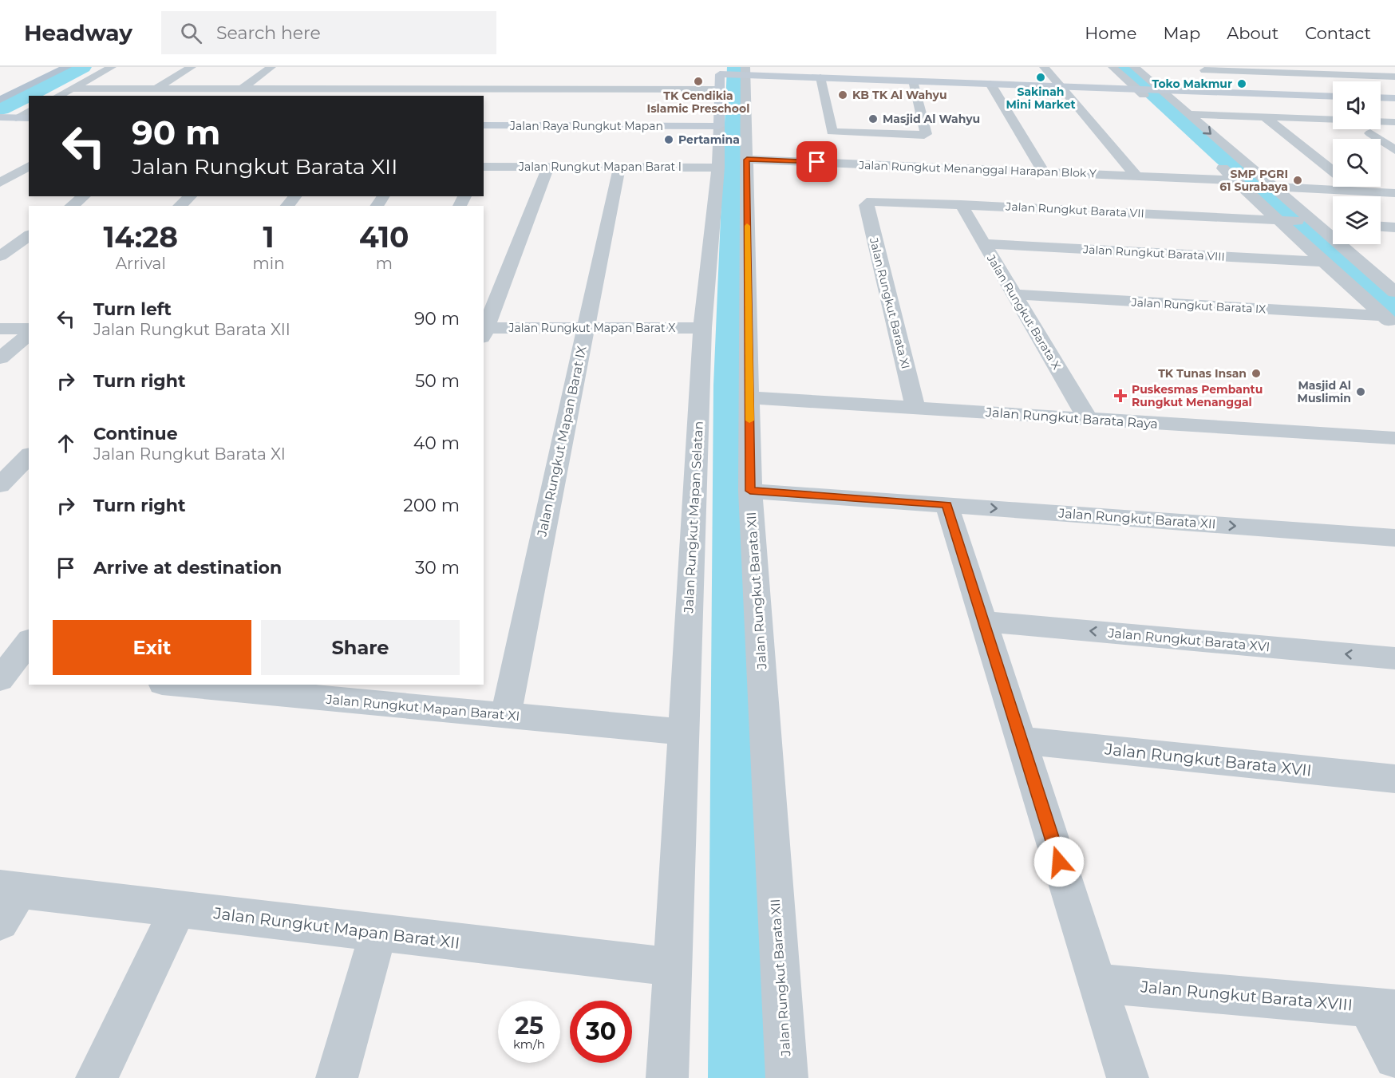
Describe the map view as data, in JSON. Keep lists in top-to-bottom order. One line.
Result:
{"streets":{"street":["Jalan Raya Rungkut Mapan","Jalan Rungkut Mapan Barat I","Jalan Rungkut Menanggal Harapan Blok Y","Jalan Rungkut Barata VII","Jalan Rungkut Barata VIII","Jalan Rungkut Barata XI","Jalan Rungkut Barata IX","Jalan Rungkut Barata X","Jalan Rungkut Mapan Barat X","Jalan Rungkut Barata Raya","Jalan Rungkut Mapan Barat IX","Jalan Rungkut Mapan Selatan","Jalan Rungkut Barata XII","Jalan Rungkut Barata XVI","Jalan Rungkut Mapan Barat XI","Jalan Rungkut Barata XVII","Jalan Rungkut Mapan Barat XII","Jalan Rungkut Barata XVIII"]},"crossings":[["Jalan Raya Rungkut Mapan","Jalan Rungkut Mapan Selatan"],["Jalan Rungkut Mapan Barat I","Jalan Rungkut Mapan Barat IX"],["Jalan Rungkut Mapan Barat I","Jalan Rungkut Mapan Selatan"],["Jalan Rungkut Barata VII","Jalan Rungkut Barata XI"],["Jalan Rungkut Barata VII","Jalan Rungkut Barata X"],["Jalan Rungkut Barata VIII","Jalan Rungkut Barata X"],["Jalan Rungkut Barata XI","Jalan Rungkut Barata Raya"],["Jalan Rungkut Barata IX","Jalan Rungkut Barata X"],["Jalan Rungkut Barata X","Jalan Rungkut Barata Raya"],["Jalan Rungkut Mapan Barat X","Jalan Rungkut Mapan Barat IX"],["Jalan Rungkut Mapan Barat X","Jalan Rungkut Mapan Selatan"],["Jalan Rungkut Mapan Barat IX","Jalan Rungkut Mapan Barat XI"],["Jalan Rungkut Mapan Selatan","Jalan Rungkut Mapan Barat XI"],["Jalan Rungkut Mapan Selatan","Jalan Rungkut Mapan Barat XII"]],"one_way":["Jalan Rungkut Barata XII","Jalan Rungkut Barata XVI"],"places":{"other":["Sakinah Mini Market","TK Cendikia Islamic Preschool","Toko Makmur","KB TK Al Wahyu","Masjid Al Wahyu","Pertamina","SMP PGRI 61 Surabaya","TK Tunas Insan","Masjid Al Muslimin"],"health":["Puskesmas Pembantu Rungkut Menanggal"]},"page":{"header":"Headway","search":"Search here","nav":["Home","Map","About","Contact"],"turn":["90 m","Jalan Rungkut Barata XII"],"eta":["14:28","Arrival","1","min","410","m"],"list":[{"name":"Turn left","note":"Jalan Rungkut Barata XII","value":"90 m"},{"name":"Turn right","value":"50 m"},{"name":"Continue","note":"Jalan Rungkut Barata XI","value":"40 m"},{"name":"Turn right","value":"200 m"},{"name":"Arrive at destination","value":"30 m"}],"buttons":["Exit","Share"],"speed":"25 km/h","limit":"30"}}
